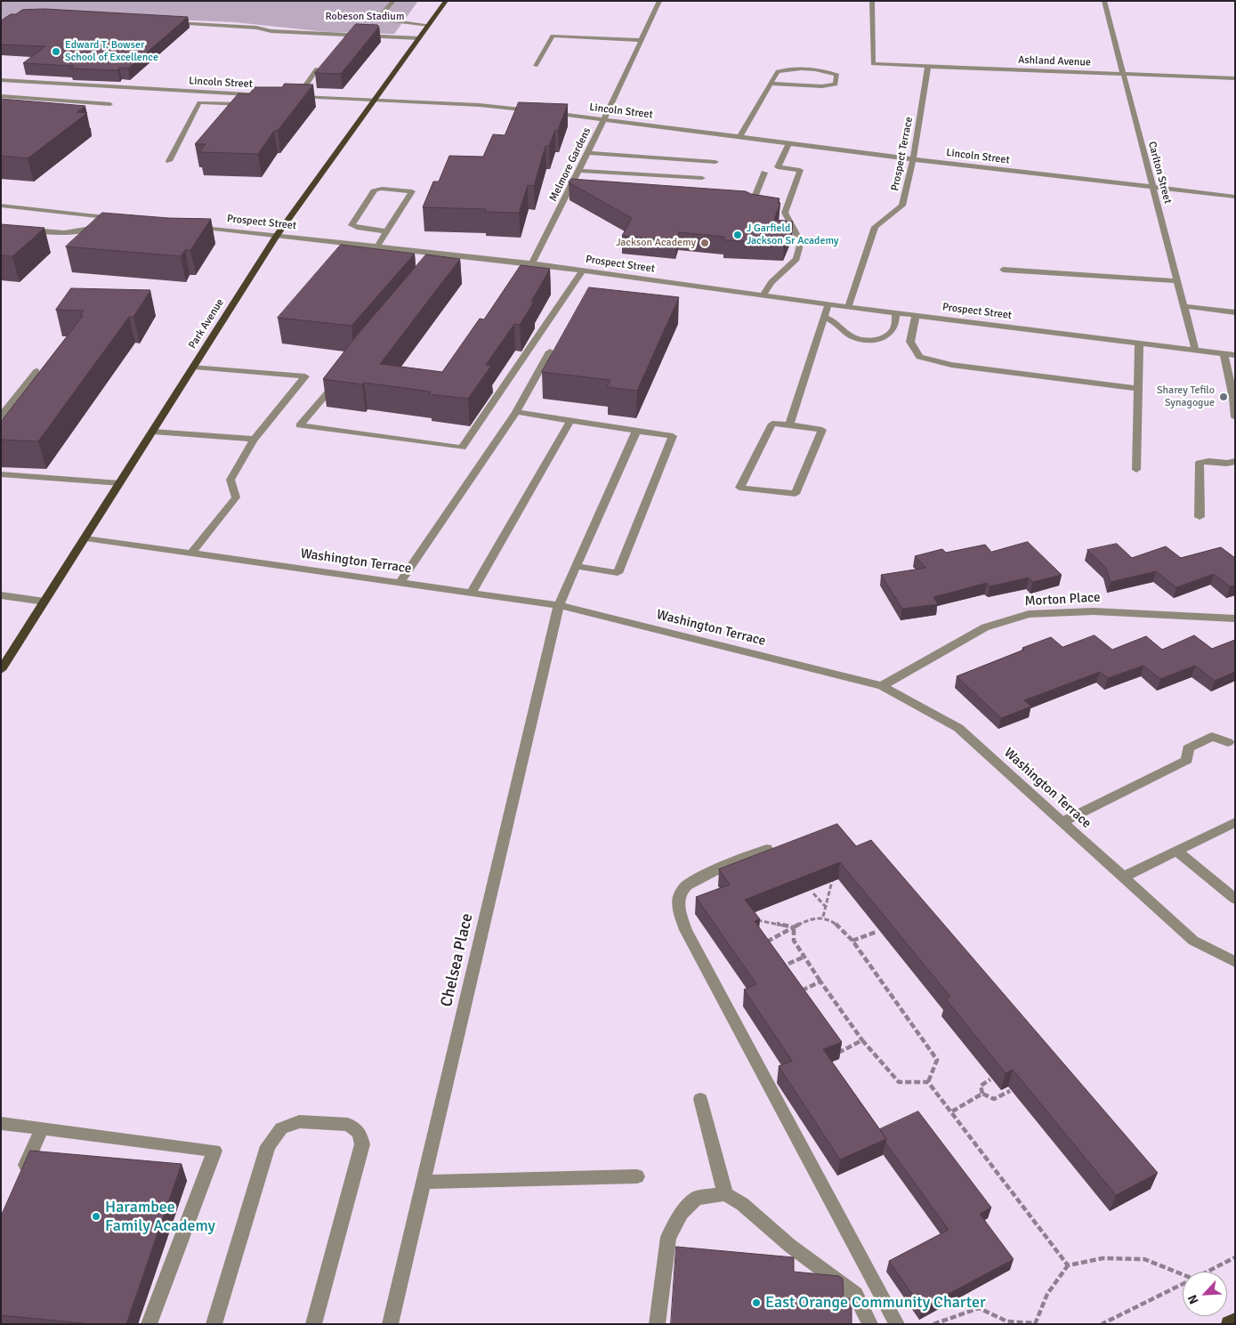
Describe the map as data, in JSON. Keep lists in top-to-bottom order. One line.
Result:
{"streets":{"main road":["Park Avenue"],"street":["Ashland Avenue","Lincoln Street","Prospect Terrace","Melmore Gardens","Carlton Street","Prospect Street","Washington Terrace","Morton Place","Chelsea Place"]},"crossings":[["Ashland Avenue","Prospect Terrace"],["Ashland Avenue","Carlton Street"],["Lincoln Street","Prospect Terrace"],["Lincoln Street","Melmore Gardens"],["Lincoln Street","Carlton Street"],["Prospect Terrace","Prospect Street"],["Melmore Gardens","Prospect Street"],["Carlton Street","Prospect Street"],["Prospect Street","Park Avenue"],["Park Avenue","Washington Terrace"],["Washington Terrace","Morton Place"],["Washington Terrace","Chelsea Place"]],"parks":["Robeson Stadium"],"places":["Edward T. Bowser School of Excellence","J Garfield Jackson Sr Academy","Jackson Academy","Sharey Tefilo Synagogue","Harambee Family Academy","East Orange Community Charter"],"north":"bottom left"}
